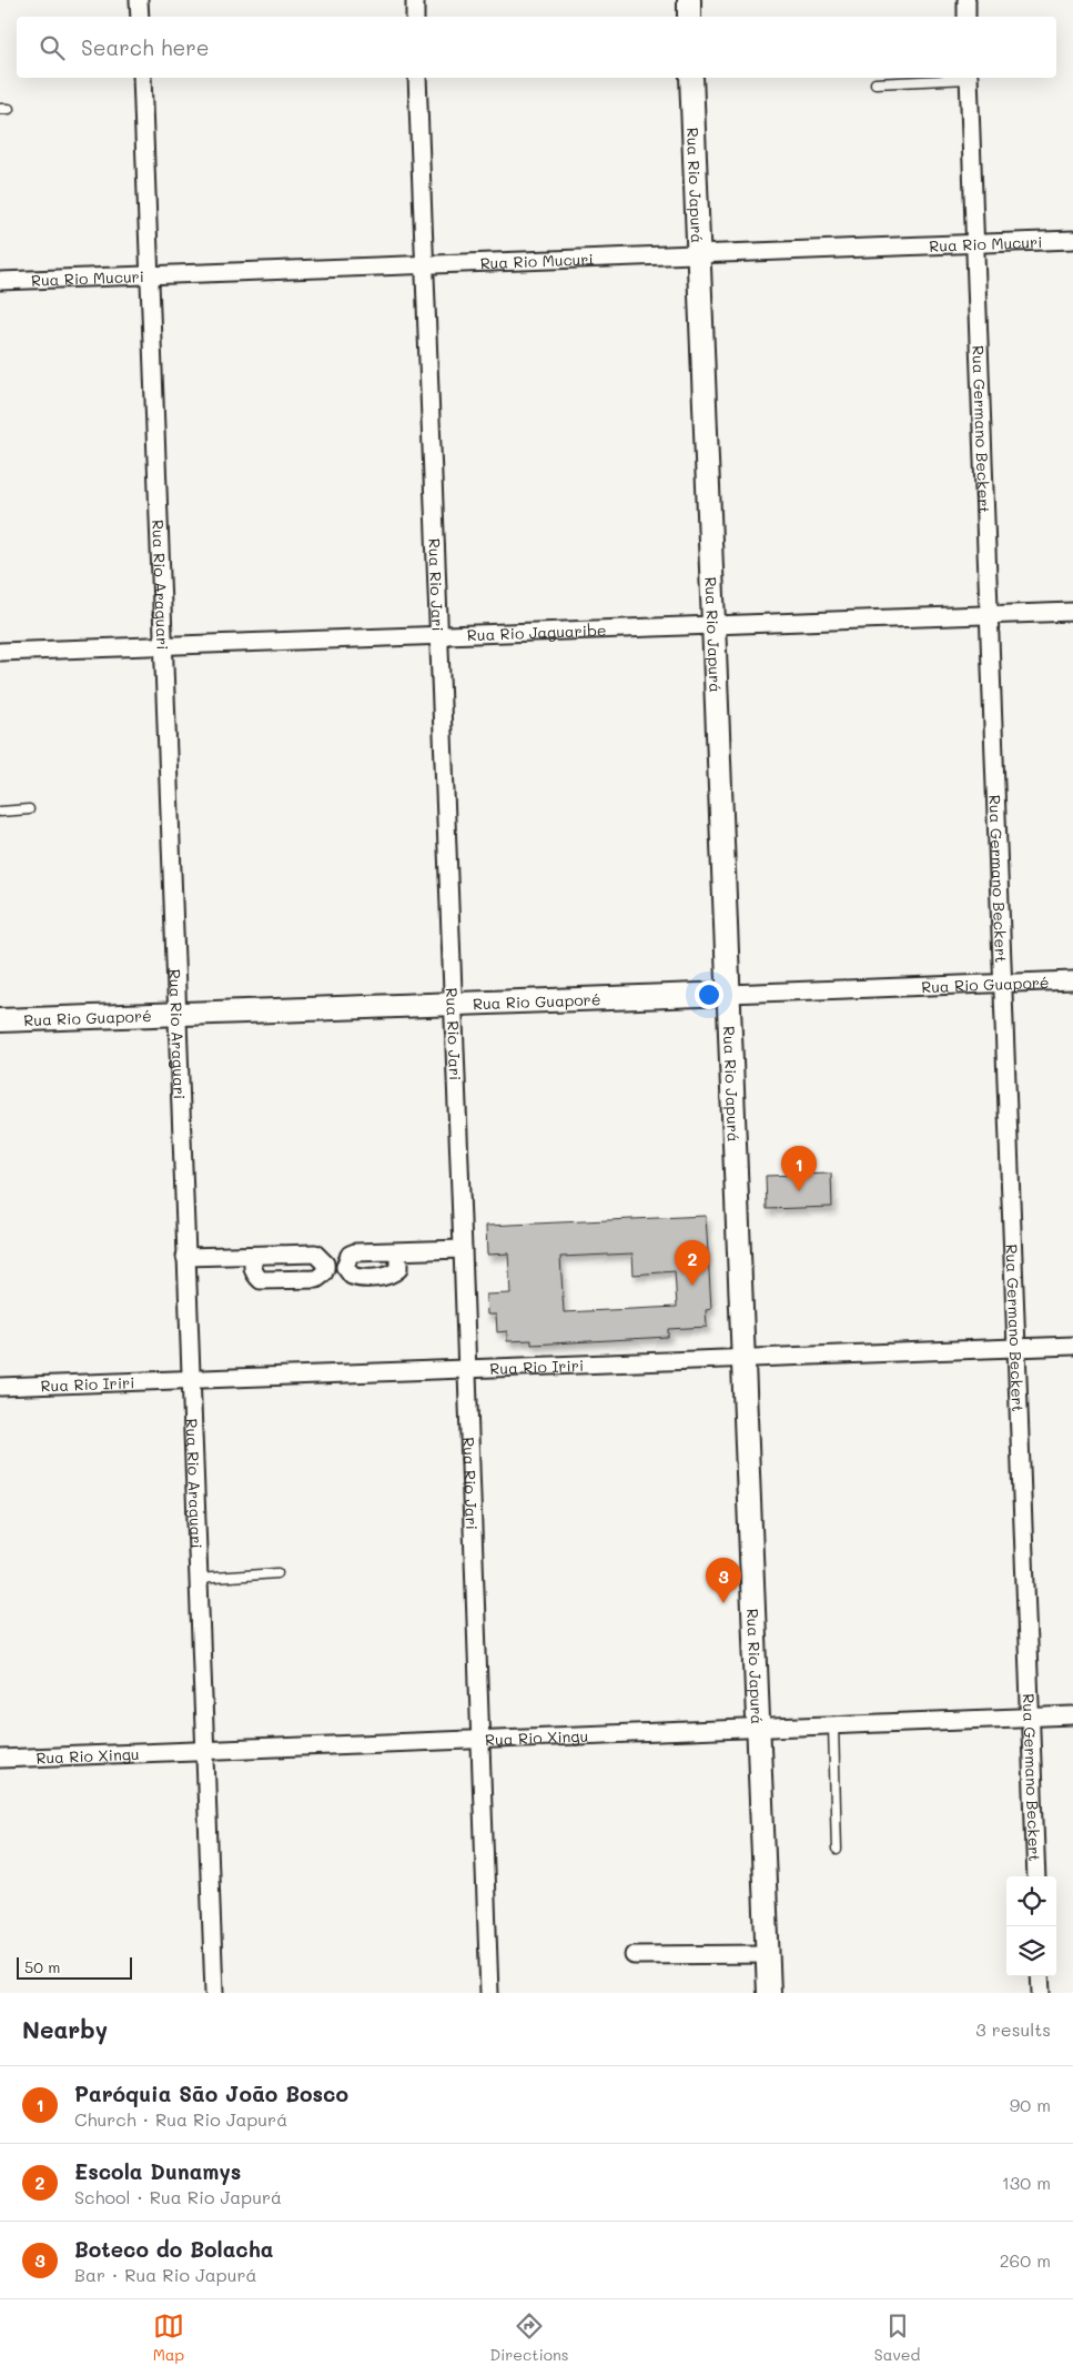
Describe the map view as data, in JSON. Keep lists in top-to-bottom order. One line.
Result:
{"streets":{"street":["Rua Rio Japurá","Rua Rio Mucuri","Rua Germano Beckert","Rua Rio Araguari","Rua Rio Jari","Rua Rio Jaguaribe","Rua Rio Guaporé","Rua Rio Iriri","Rua Rio Xingu"]},"crossings":[["Rua Rio Japurá","Rua Rio Mucuri"],["Rua Rio Japurá","Rua Rio Jaguaribe"],["Rua Rio Japurá","Rua Rio Guaporé"],["Rua Rio Japurá","Rua Rio Iriri"],["Rua Rio Japurá","Rua Rio Xingu"],["Rua Rio Mucuri","Rua Germano Beckert"],["Rua Rio Mucuri","Rua Rio Araguari"],["Rua Rio Mucuri","Rua Rio Jari"],["Rua Germano Beckert","Rua Rio Jaguaribe"],["Rua Germano Beckert","Rua Rio Guaporé"],["Rua Germano Beckert","Rua Rio Iriri"],["Rua Germano Beckert","Rua Rio Xingu"],["Rua Rio Araguari","Rua Rio Jaguaribe"],["Rua Rio Araguari","Rua Rio Guaporé"],["Rua Rio Araguari","Rua Rio Iriri"],["Rua Rio Araguari","Rua Rio Xingu"],["Rua Rio Jari","Rua Rio Jaguaribe"],["Rua Rio Jari","Rua Rio Guaporé"],["Rua Rio Jari","Rua Rio Iriri"],["Rua Rio Jari","Rua Rio Xingu"]],"scale_bar":"50 m","page":{"search":"Search here","pins":["1","2","3"],"scale":"50 m","heading":["Nearby","3 results"],"list":[{"mark":"1","name":"Paróquia São João Bosco","note":"Church · Rua Rio Japurá","value":"90 m"},{"mark":"2","name":"Escola Dunamys","note":"School · Rua Rio Japurá","value":"130 m"},{"mark":"3","name":"Boteco do Bolacha","note":"Bar · Rua Rio Japurá","value":"260 m"}],"nav":["Map","Directions","Saved"]}}
